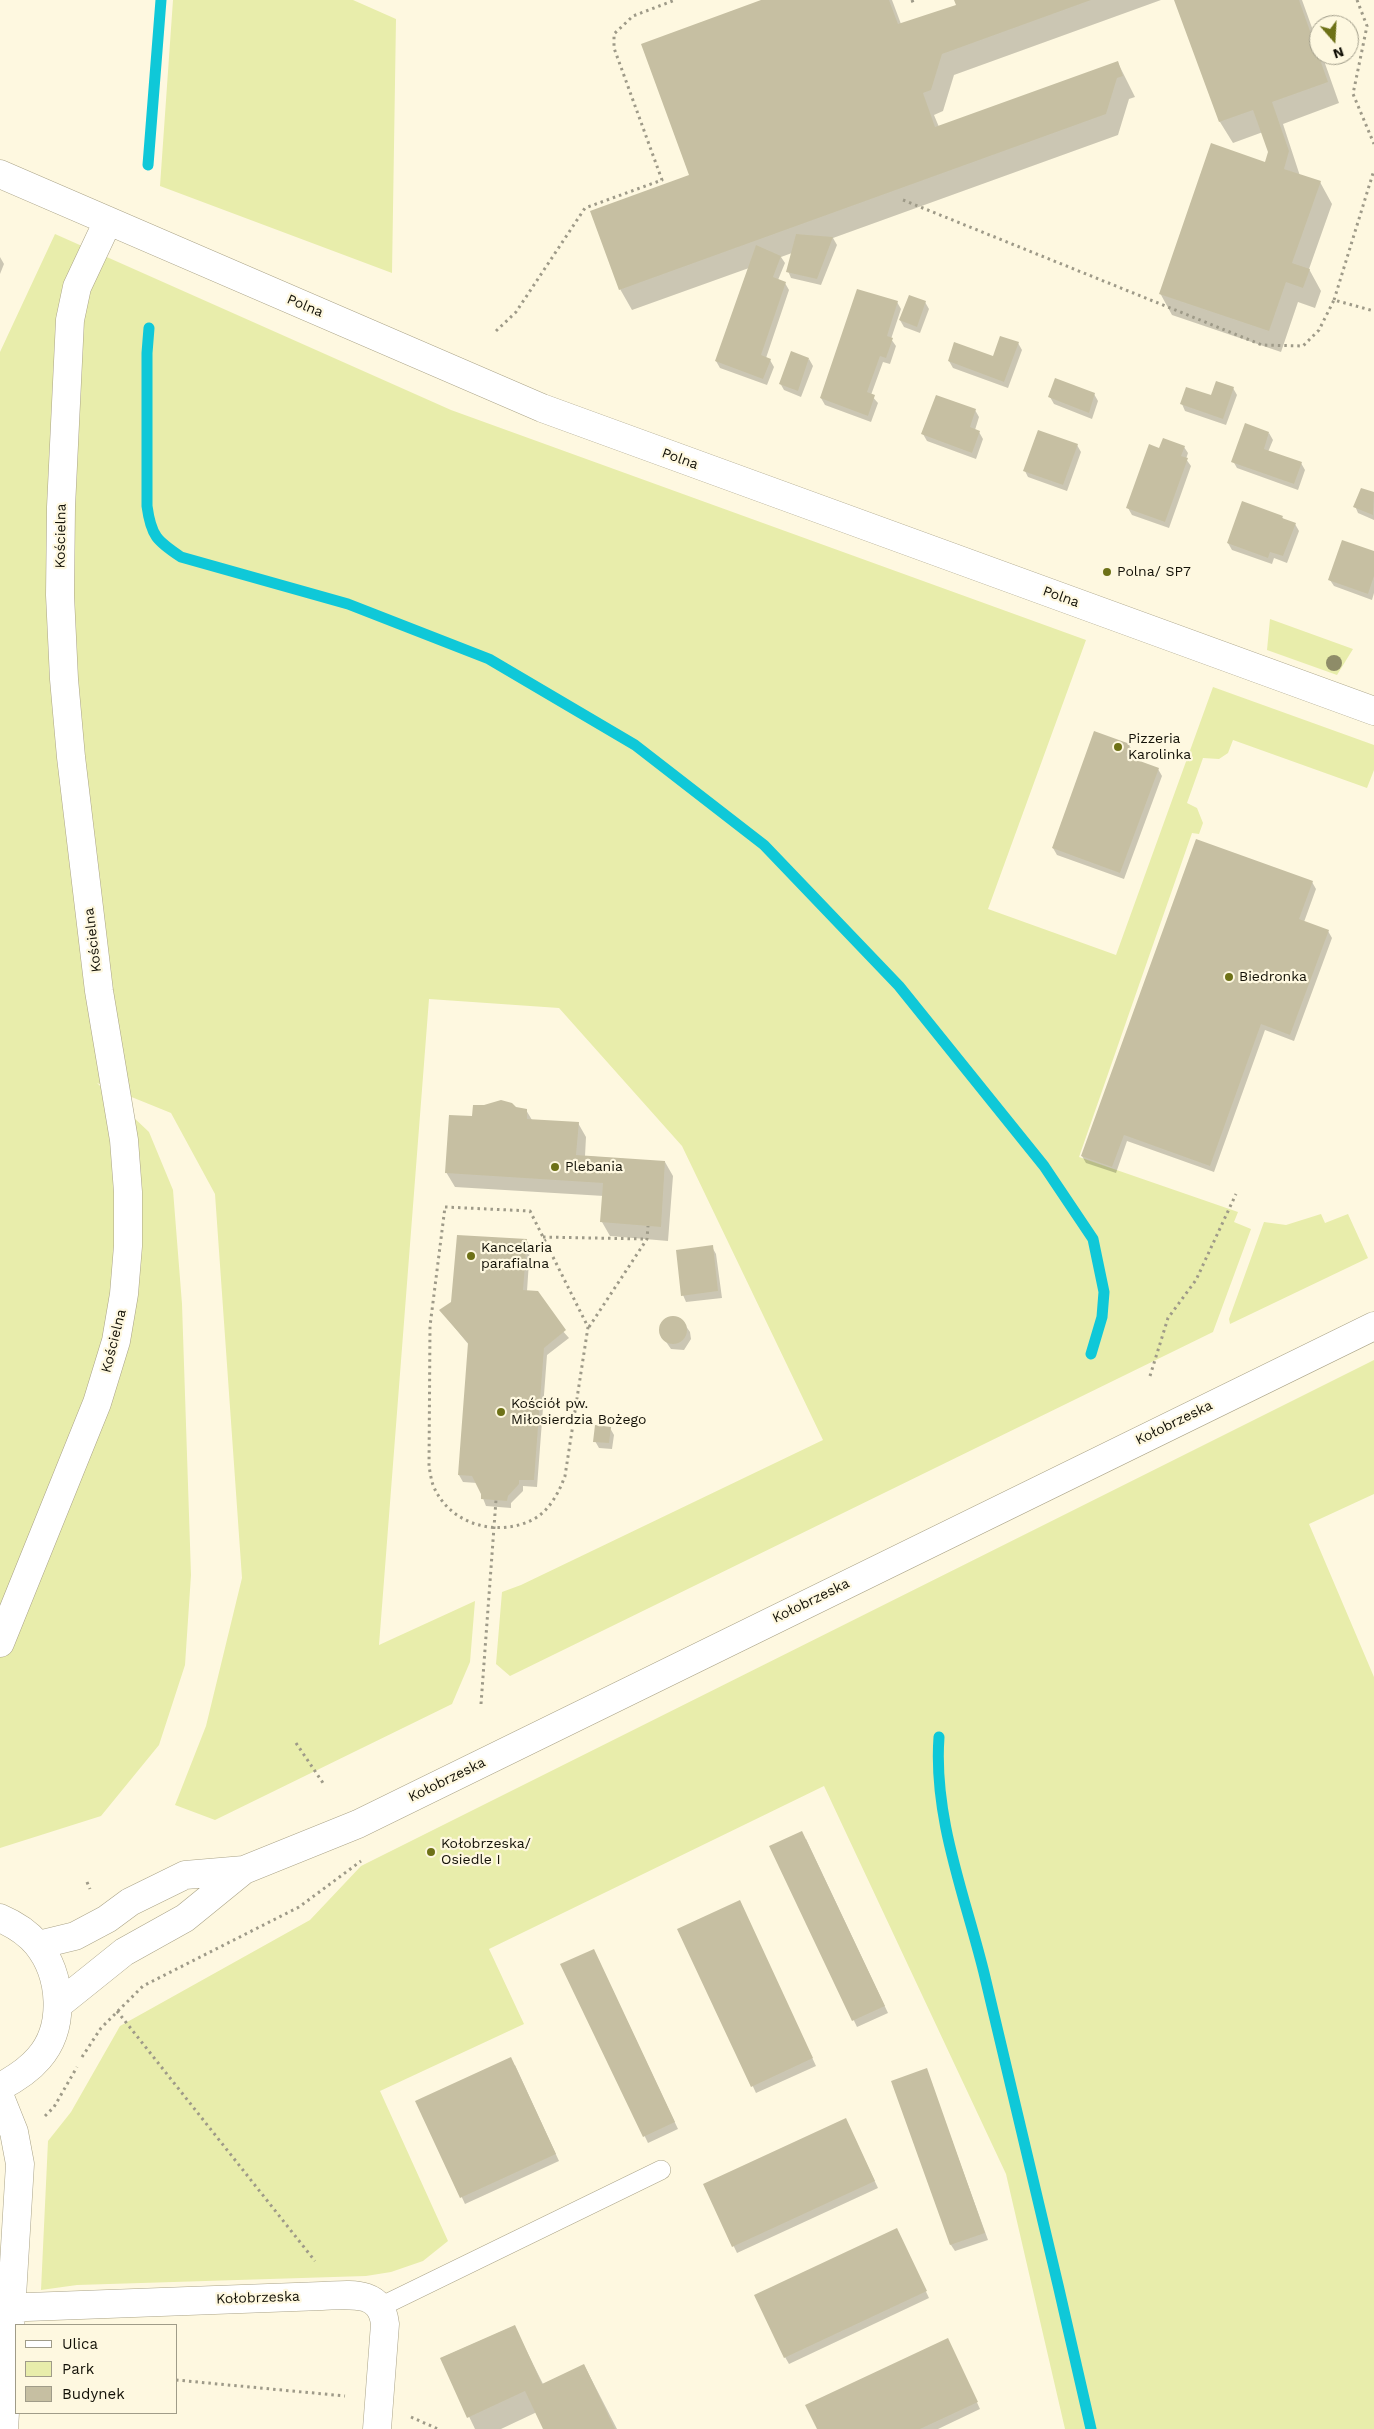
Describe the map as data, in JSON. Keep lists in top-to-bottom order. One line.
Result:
{"streets":{"street":["Polna","Kościelna","Kołobrzeska"]},"crossings":[["Polna","Kościelna"]],"places":["Polna/ SP7","Pizzeria Karolinka","Biedronka","Plebania","Kancelaria parafialna","Kościół pw. Miłosierdzia Bożego","Kołobrzeska/ Osiedle I"],"legend":["Ulica","Park","Budynek"],"north":"bottom"}
